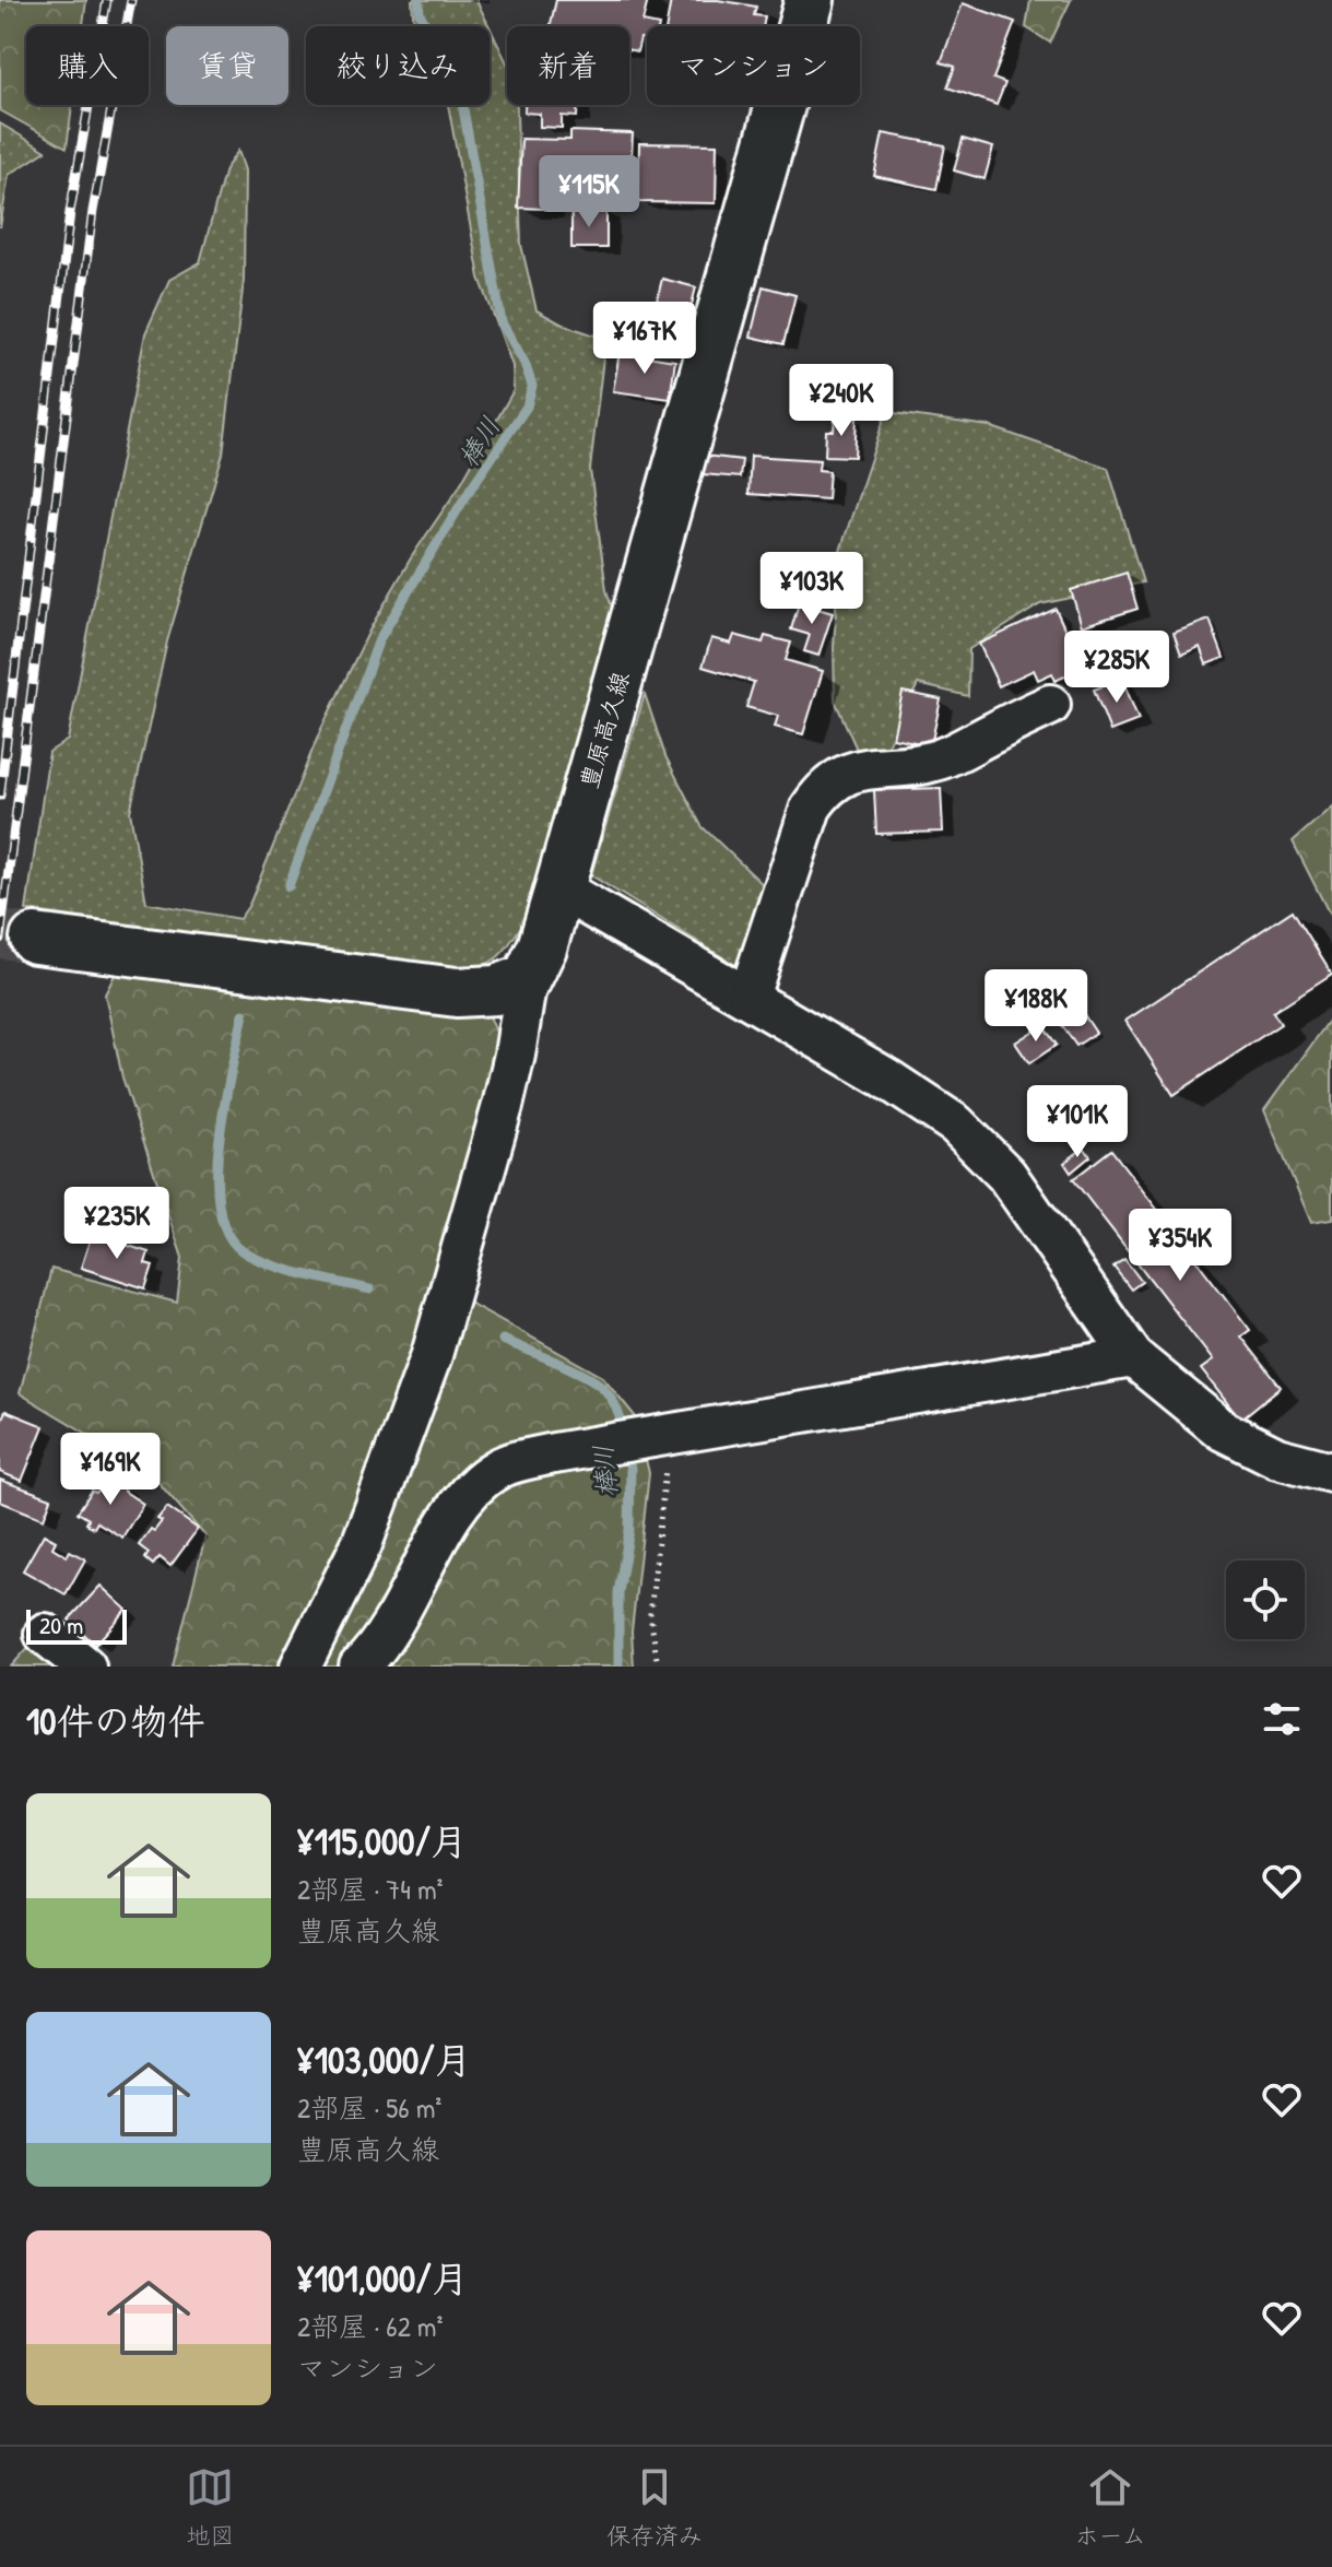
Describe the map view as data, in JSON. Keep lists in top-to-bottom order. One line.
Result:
{"streets":{"main road":["豊原高久線"]},"water":["棒川"],"scale_bar":"20 m","page":{"chip":["購入","賃貸","絞り込み","新着","マンション"],"price":["¥115K","¥167K","¥240K","¥103K","¥285K","¥188K","¥101K","¥235K","¥354K","¥169K"],"scale":"20 m","heading":"10件の物件","list":[{"name":"¥115,000/月","note":"2部屋 · 74 m² · 豊原高久線"},{"name":"¥103,000/月","note":"2部屋 · 56 m² · 豊原高久線"},{"name":"¥101,000/月","note":"2部屋 · 62 m² · マンション"}],"tabs":["地図","保存済み","ホーム"]}}
